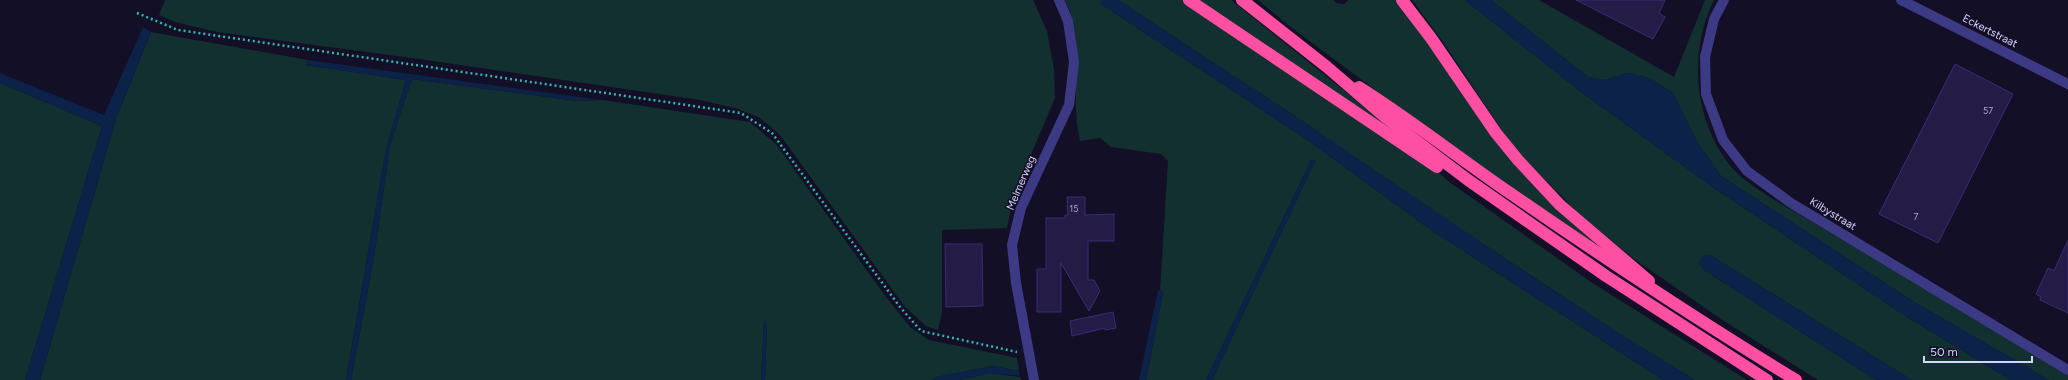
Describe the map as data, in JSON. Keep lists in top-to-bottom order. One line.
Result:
{"streets":{"street":["Eckertstraat","Melmerweg","Kilbystraat"]},"house_numbers":["57","15","7"],"scale_bar":"50 m"}
